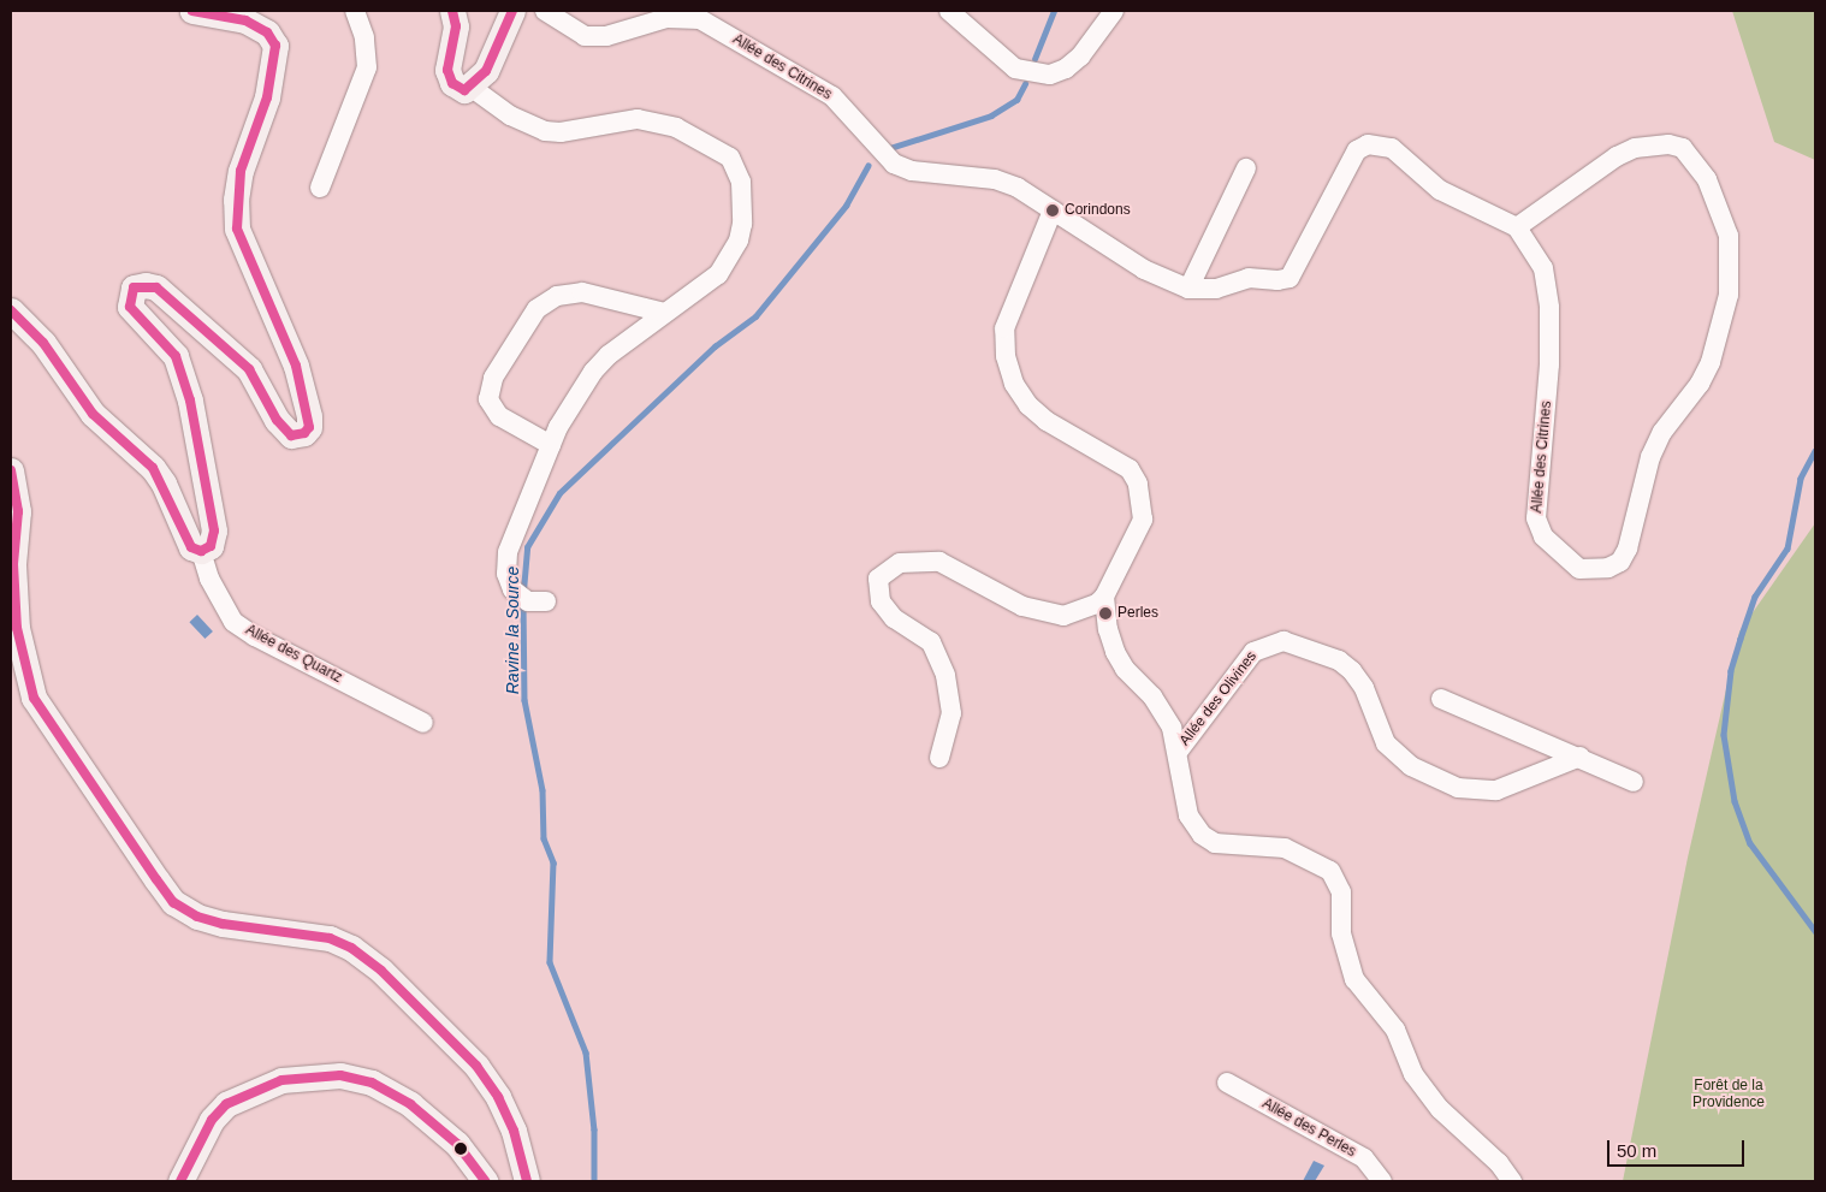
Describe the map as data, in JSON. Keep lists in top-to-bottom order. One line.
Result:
{"streets":{"street":["Allée des Citrines","Allée des Quartz","Allée des Olivines","Allée des Perles"]},"water":["Ravine la Source"],"parks":["Forêt de la Providence"],"places":["Corindons","Perles"],"scale_bar":"50 m"}
